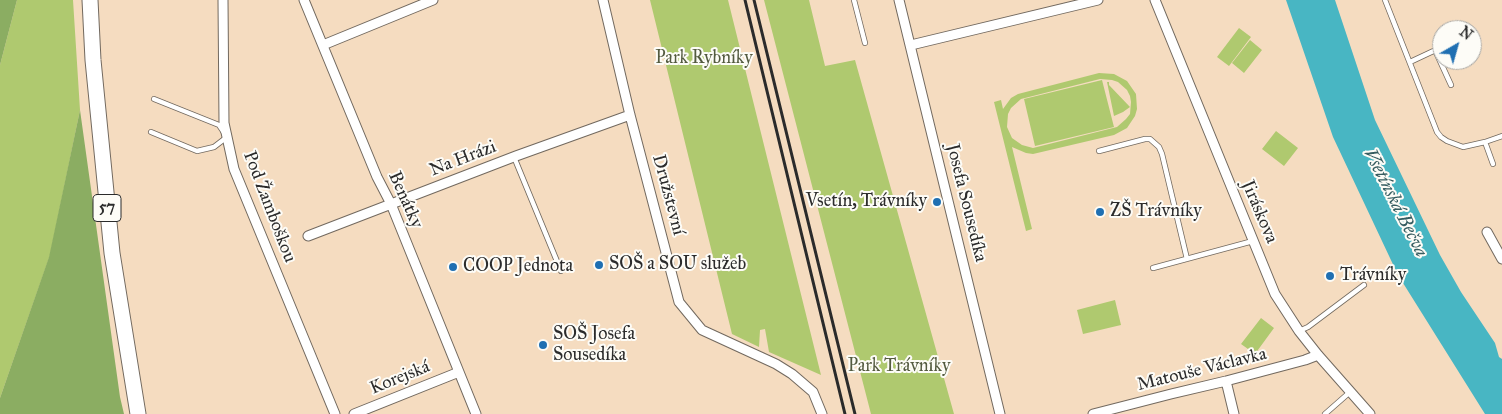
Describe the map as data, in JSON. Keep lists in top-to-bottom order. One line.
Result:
{"streets":{"main road":["57"],"street":["Na Hrázi","Družstevní","Benátky","Josefa Sousedíka","Pod Žamboškou","Jiráskova","Matouše Václavka","Korejská"]},"crossings":[["Na Hrázi","Družstevní"],["Na Hrázi","Benátky"],["Benátky","Korejská"],["Jiráskova","Matouše Václavka"]],"water":["Vsetínská Bečva"],"parks":["Park Rybníky","Park Trávníky"],"places":["Vsetín, Trávníky","ZŠ Trávníky","SOŠ a SOU služeb","COOP Jednota","Trávníky","SOŠ Josefa Sousedíka"],"north":"top right"}
